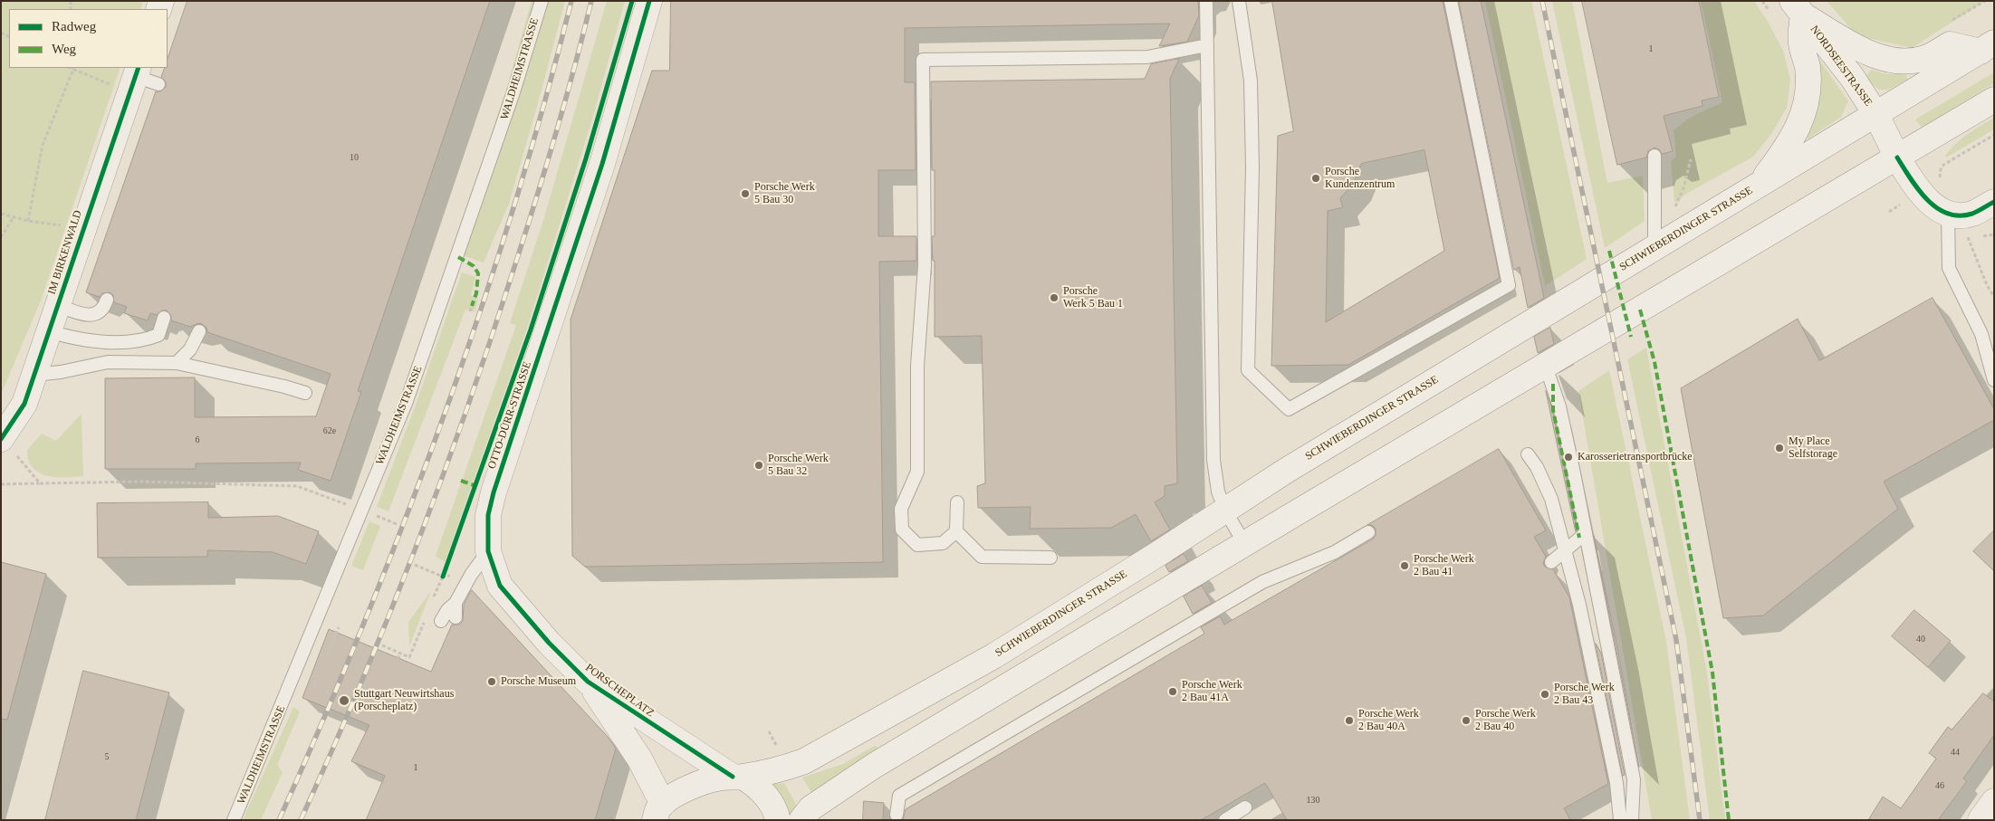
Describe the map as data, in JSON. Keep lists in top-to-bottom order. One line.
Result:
{"streets":{"main road":["NORDSEESTRASSE","SCHWIEBERDINGER STRASSE","IM BIRKENWALD","OTTO-DÜRR-STRASSE","PORSCHEPLATZ"],"lane":["WALDHEIMSTRASSE"]},"crossings":[["NORDSEESTRASSE","SCHWIEBERDINGER STRASSE"],["SCHWIEBERDINGER STRASSE","PORSCHEPLATZ"],["OTTO-DÜRR-STRASSE","PORSCHEPLATZ"]],"places":["Porsche Kundenzentrum","Porsche Werk 5 Bau 30","Porsche Werk 5 Bau 1","My Place Selfstorage","Karosserietransportbrücke","Porsche Werk 5 Bau 32","Porsche Werk 2 Bau 41","Porsche Museum","Porsche Werk 2 Bau 41A","Porsche Werk 2 Bau 43","Stuttgart Neuwirtshaus (Porscheplatz)","Porsche Werk 2 Bau 40A","Porsche Werk 2 Bau 40"],"house_numbers":["1","10","62e","6","40","44","5","1","46","130"],"legend":["Radweg","Weg"]}
